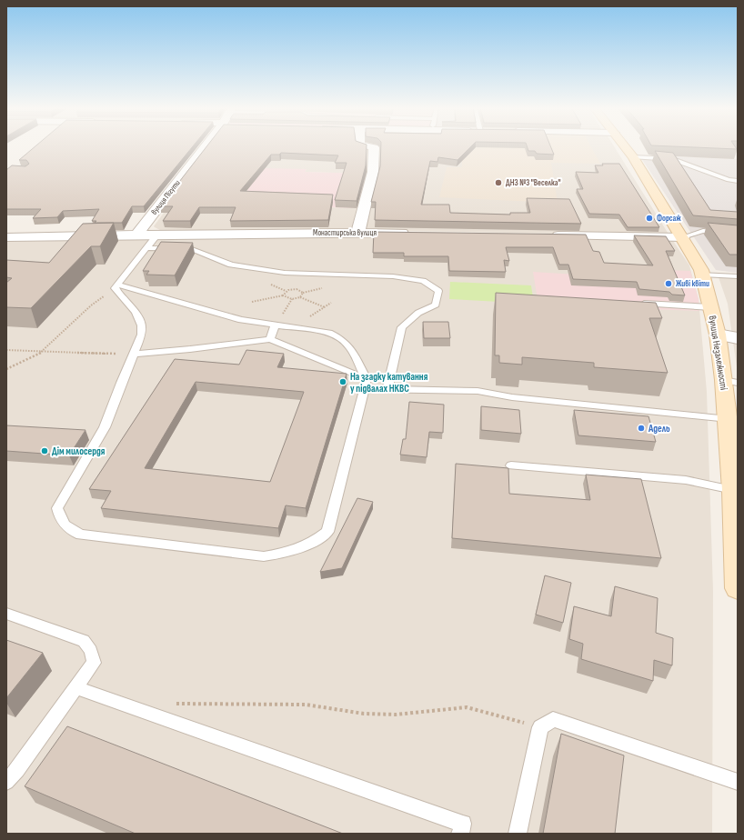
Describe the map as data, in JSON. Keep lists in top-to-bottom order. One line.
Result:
{"streets":{"main road":["вулиця Незалежності"],"street":["вулиця Пігути","Монастирська вулиця"]},"crossings":[["вулиця Пігути","Монастирська вулиця"]],"places":["ДНЗ №3 \"Веселка\"","Форсаж","Живі квіти","На згадку катування у підвалах НКВС","Адель","Дім милосердя"]}
